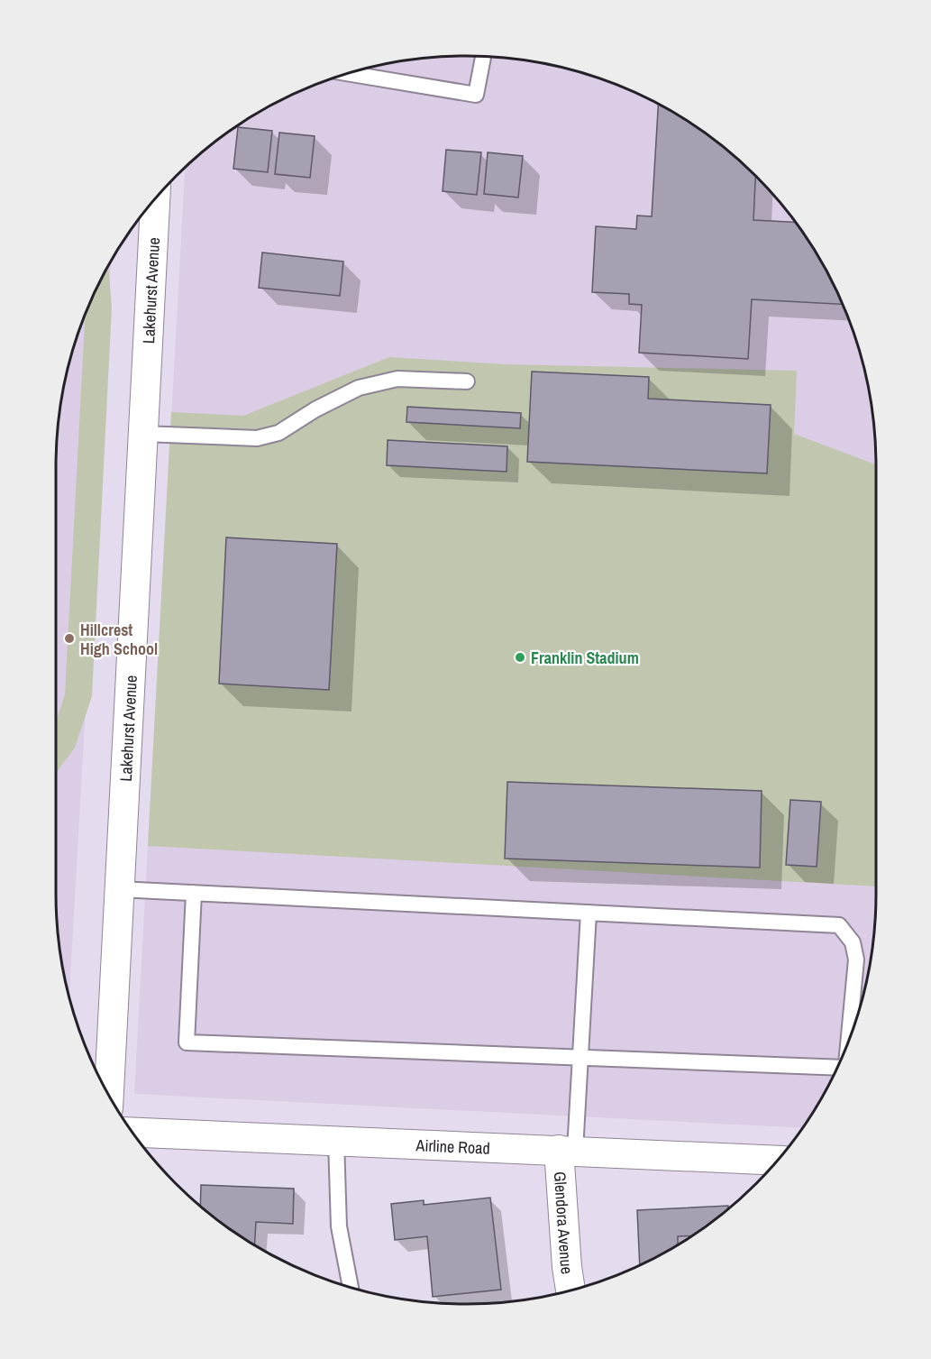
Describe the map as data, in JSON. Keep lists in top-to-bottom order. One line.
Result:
{"streets":{"street":["Lakehurst Avenue","Airline Road","Glendora Avenue"]},"crossings":[["Airline Road","Glendora Avenue"]],"places":["Hillcrest High School","Franklin Stadium"]}
